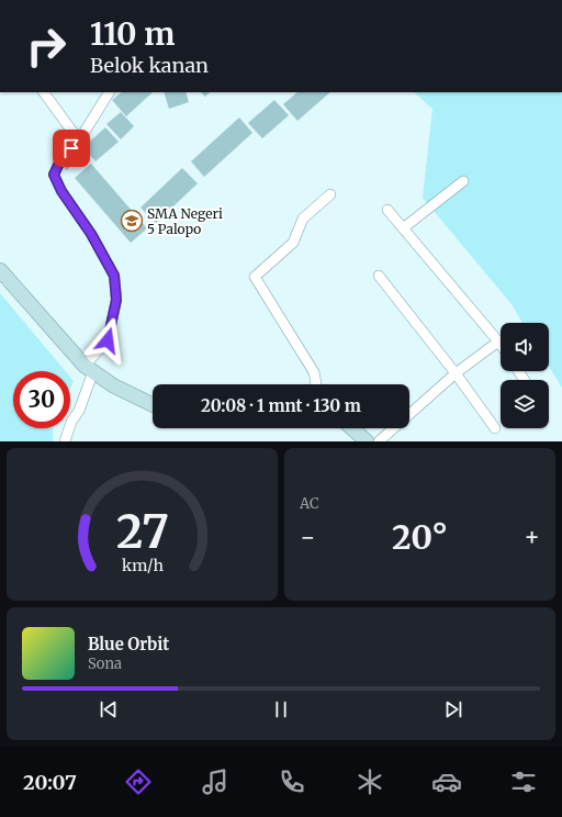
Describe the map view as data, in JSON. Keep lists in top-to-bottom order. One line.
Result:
{"places":{"school or university":["SMA Negeri 5 Palopo"]},"page":{"turn":["110 m","Belok kanan"],"limit":"30","trip":"20:08 · 1 mnt · 130 m","tile":"AC","heat":["−","20°","+"],"song":["Blue Orbit","Sona"],"tabs":"20:07","gauge":["27","km/h"]}}
